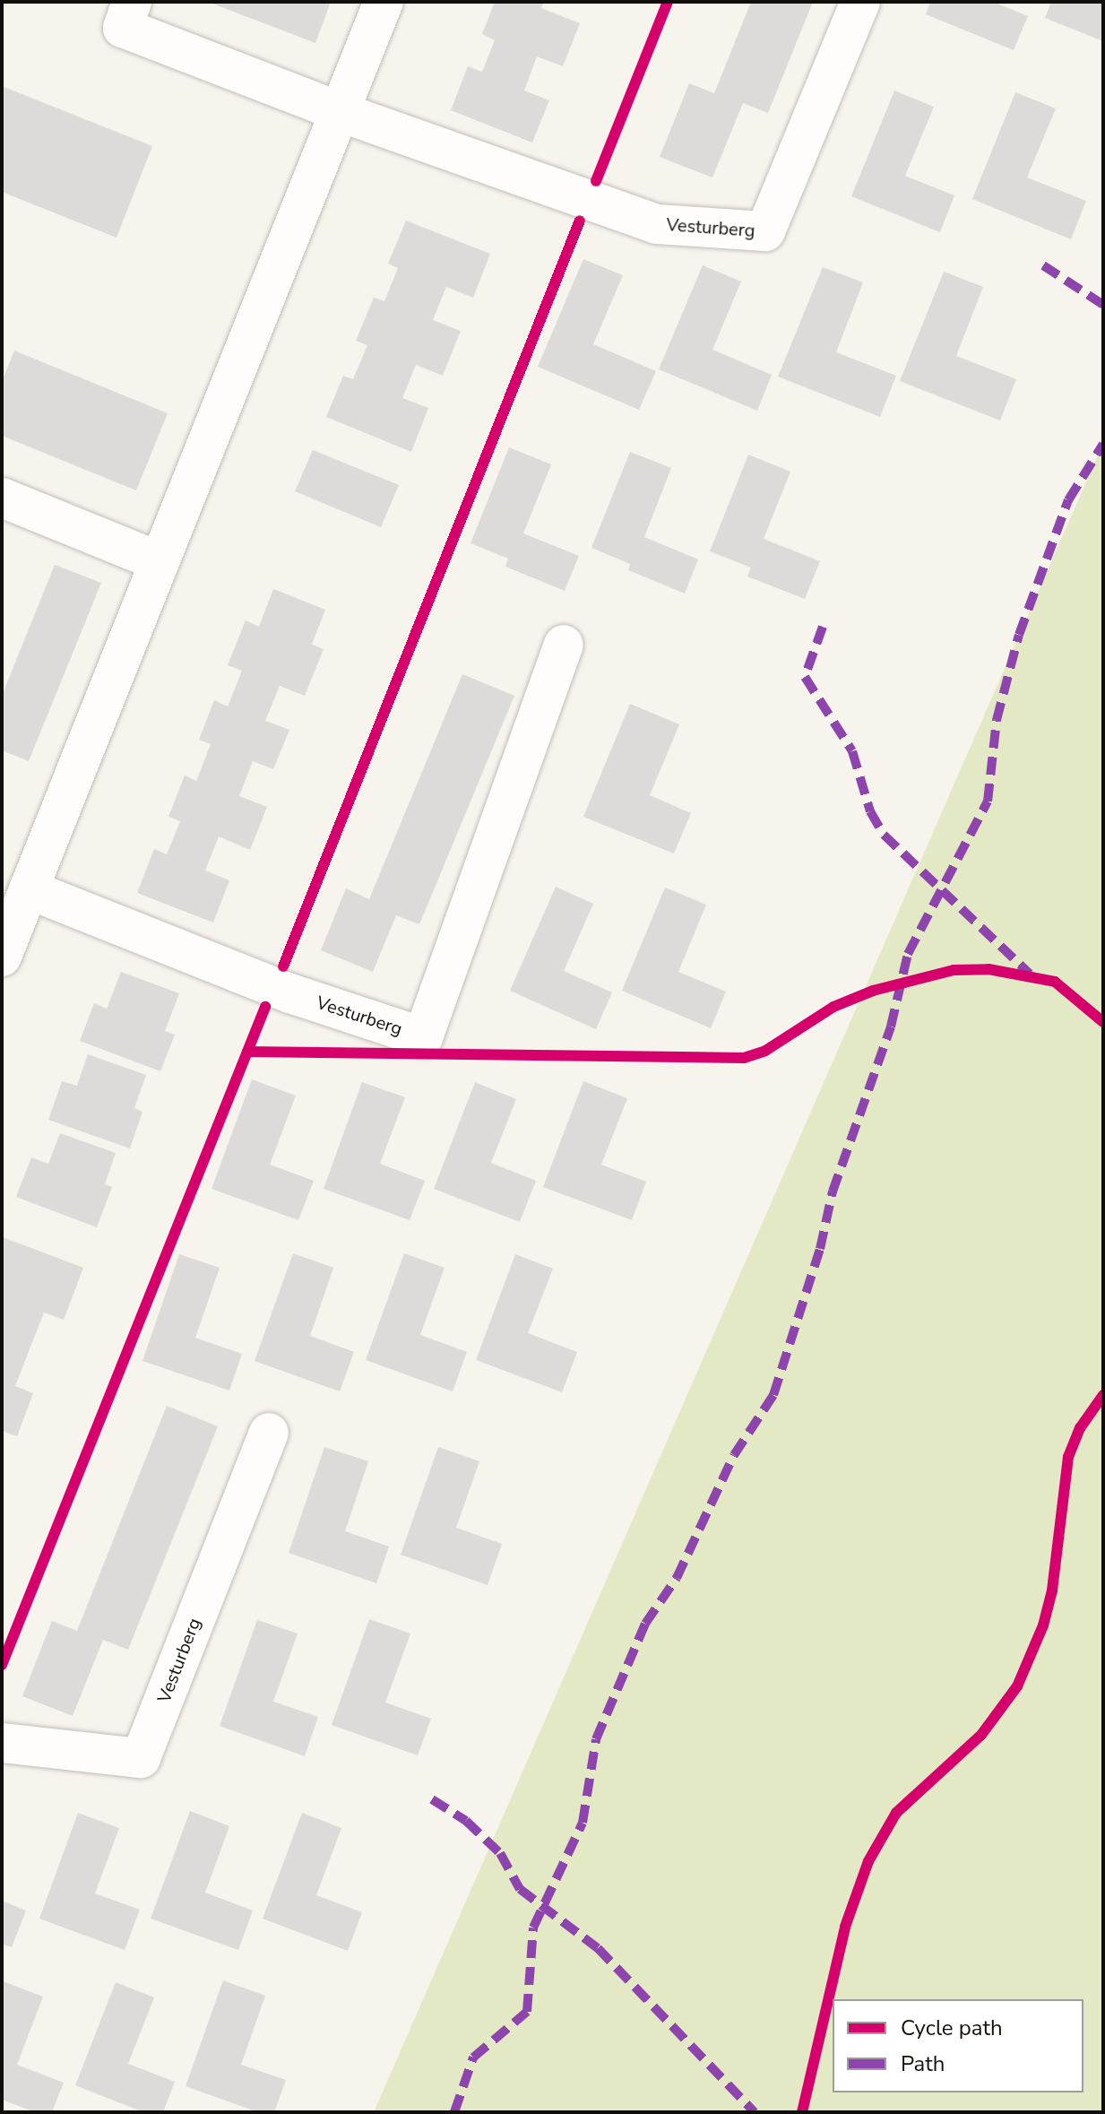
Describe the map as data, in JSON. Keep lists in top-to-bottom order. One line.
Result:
{"streets":{"street":["Vesturberg"]},"legend":["Cycle path","Path"]}
